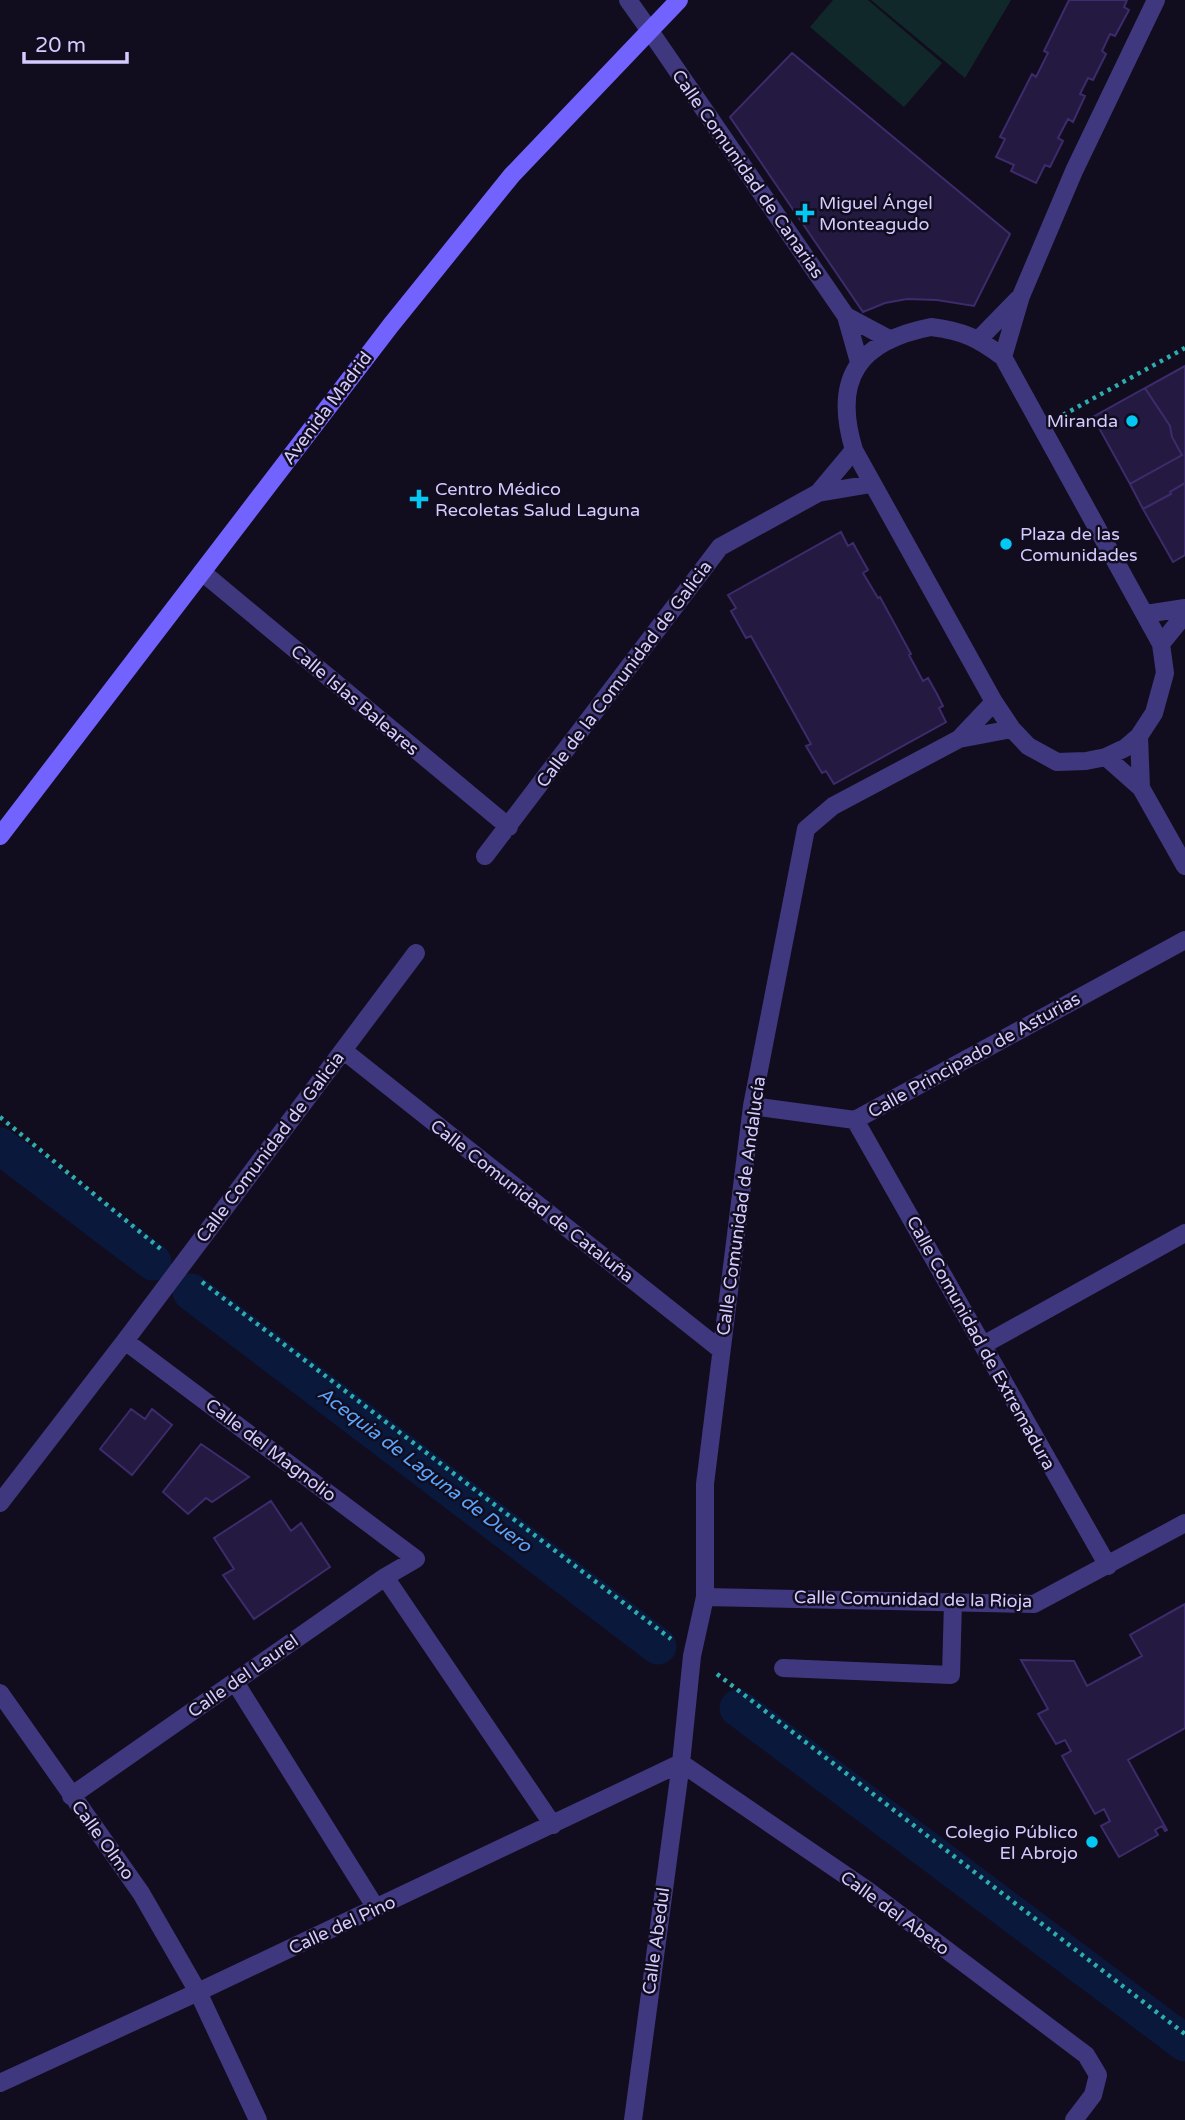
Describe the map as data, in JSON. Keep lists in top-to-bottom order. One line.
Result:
{"streets":{"main road":["Avenida Madrid"],"street":["Calle Comunidad de Canarias","Calle de la Comunidad de Galicia","Calle Islas Baleares","Calle Principado de Asturias","Calle Comunidad de Galicia","Calle Comunidad de Cataluña","Calle Comunidad de Andalucía","Calle Comunidad de Extremadura","Calle del Magnolio","Calle Comunidad de la Rioja","Calle del Laurel","Calle Olmo","Calle del Abeto","Calle del Pino","Calle Abedul"]},"crossings":[["Calle Comunidad de Canarias","Avenida Madrid"],["Avenida Madrid","Calle Islas Baleares"],["Calle de la Comunidad de Galicia","Calle Islas Baleares"],["Calle Principado de Asturias","Calle Comunidad de Andalucía"],["Calle Principado de Asturias","Calle Comunidad de Extremadura"],["Calle Comunidad de Galicia","Calle Comunidad de Cataluña"],["Calle Comunidad de Galicia","Calle del Magnolio"],["Calle Comunidad de Cataluña","Calle Comunidad de Andalucía"],["Calle Comunidad de Andalucía","Calle Comunidad de la Rioja"],["Calle Comunidad de Andalucía","Calle del Abeto"],["Calle Comunidad de Andalucía","Calle del Pino"],["Calle Comunidad de Andalucía","Calle Abedul"],["Calle Comunidad de Extremadura","Calle Comunidad de la Rioja"],["Calle del Magnolio","Calle del Laurel"],["Calle del Laurel","Calle Olmo"],["Calle Olmo","Calle del Pino"],["Calle del Abeto","Calle del Pino"],["Calle del Abeto","Calle Abedul"],["Calle del Pino","Calle Abedul"]],"water":["Acequia de Laguna de Duero"],"places":{"health":["Miguel Ángel Monteagudo","Centro Médico Recoletas Salud Laguna"],"other":["Miranda","Plaza de las Comunidades","Colegio Público El Abrojo"]},"scale_bar":"20 m"}
